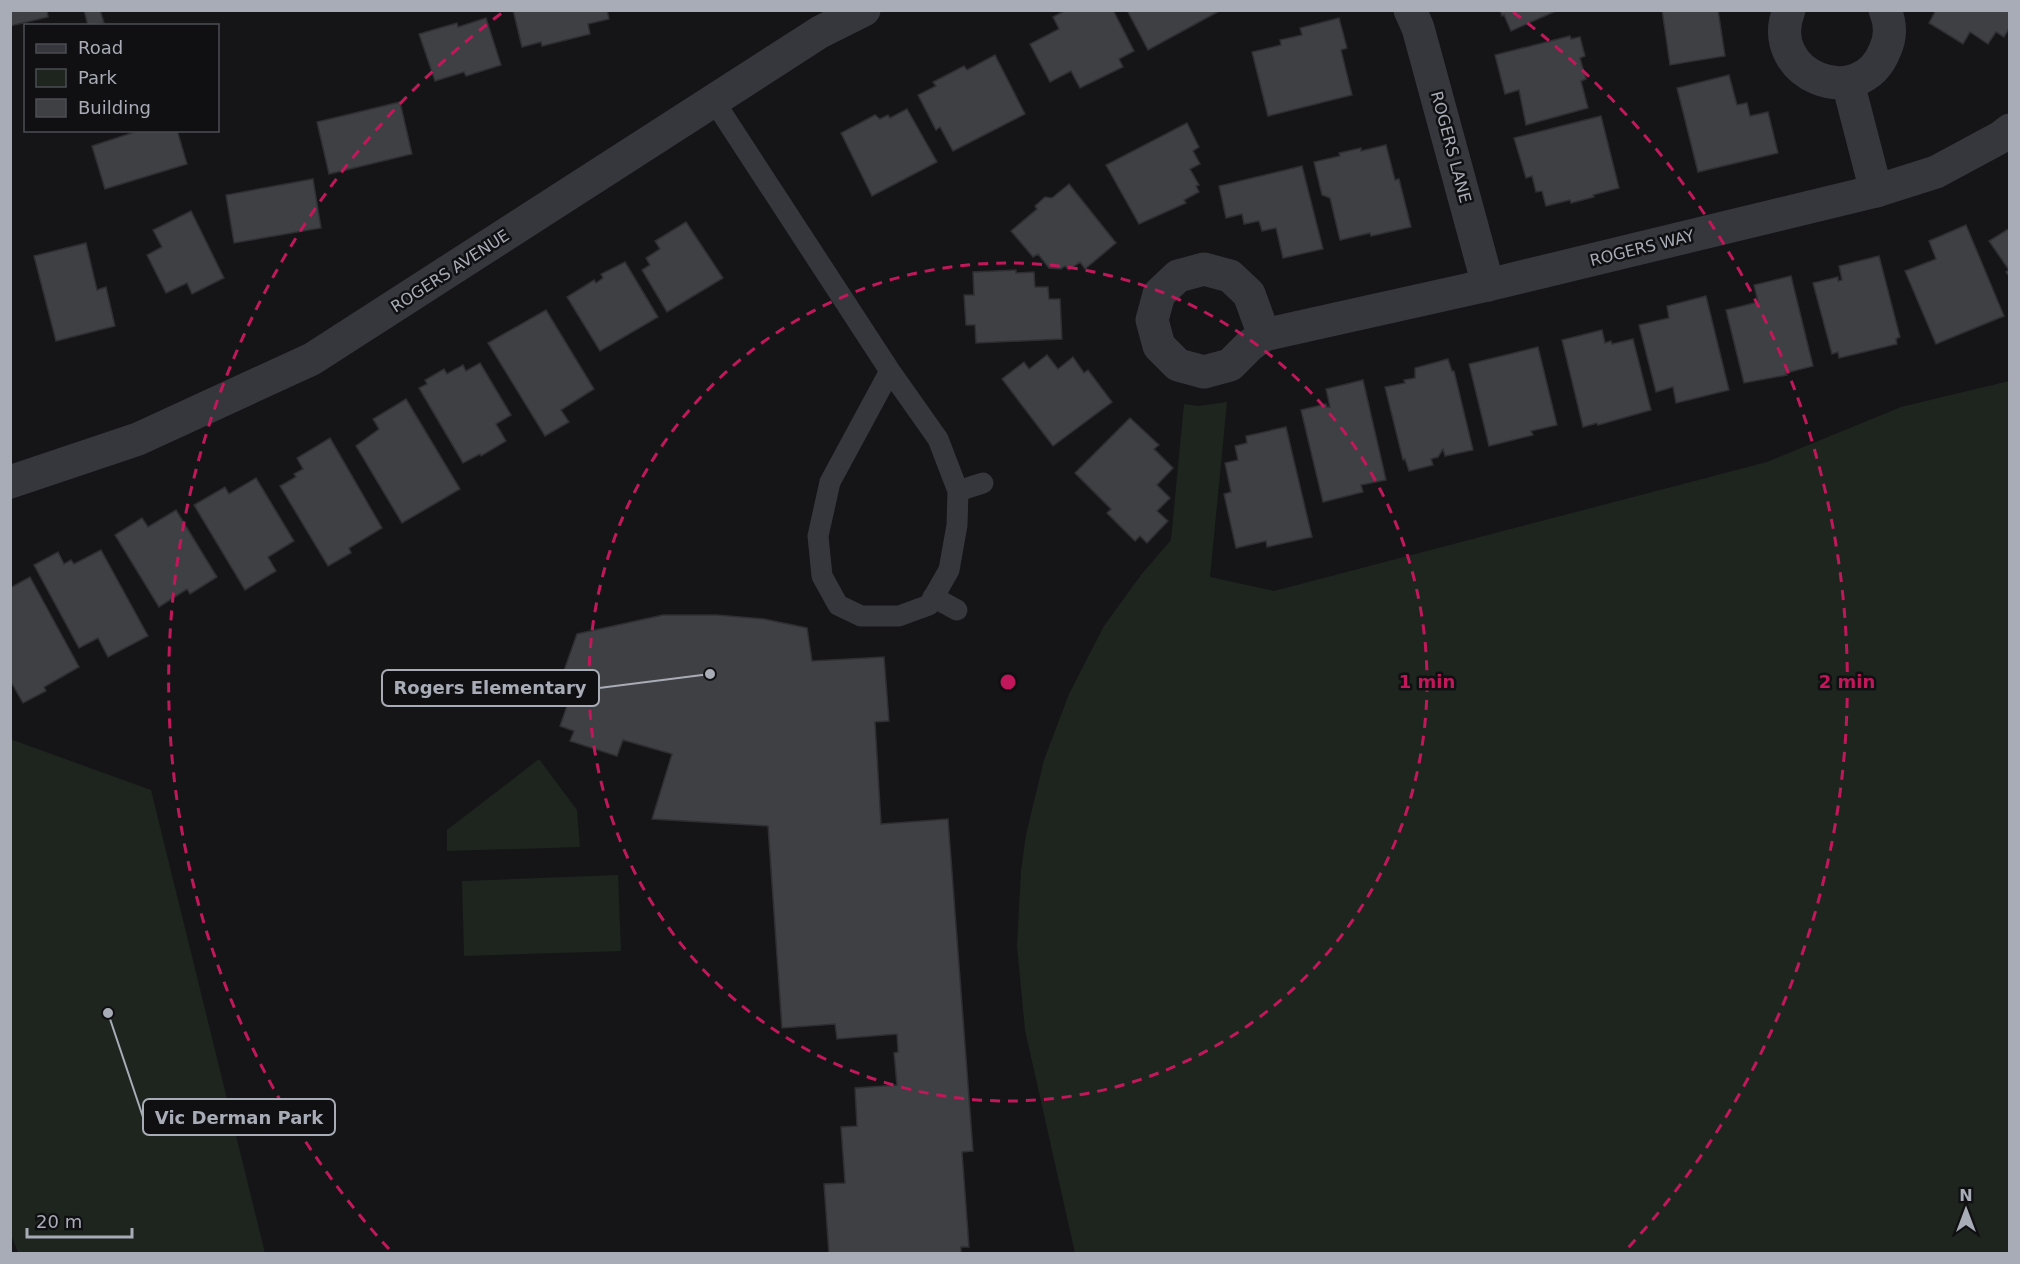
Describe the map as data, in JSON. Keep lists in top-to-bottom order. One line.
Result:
{"streets":{"street":["ROGERS LANE","ROGERS WAY","ROGERS AVENUE"]},"crossings":[["ROGERS LANE","ROGERS WAY"]],"places":["Rogers Elementary","Vic Derman Park"],"legend":["Road","Park","Building"],"scale_bar":"20 m","north":"top","rings":["1 min","2 min"]}
